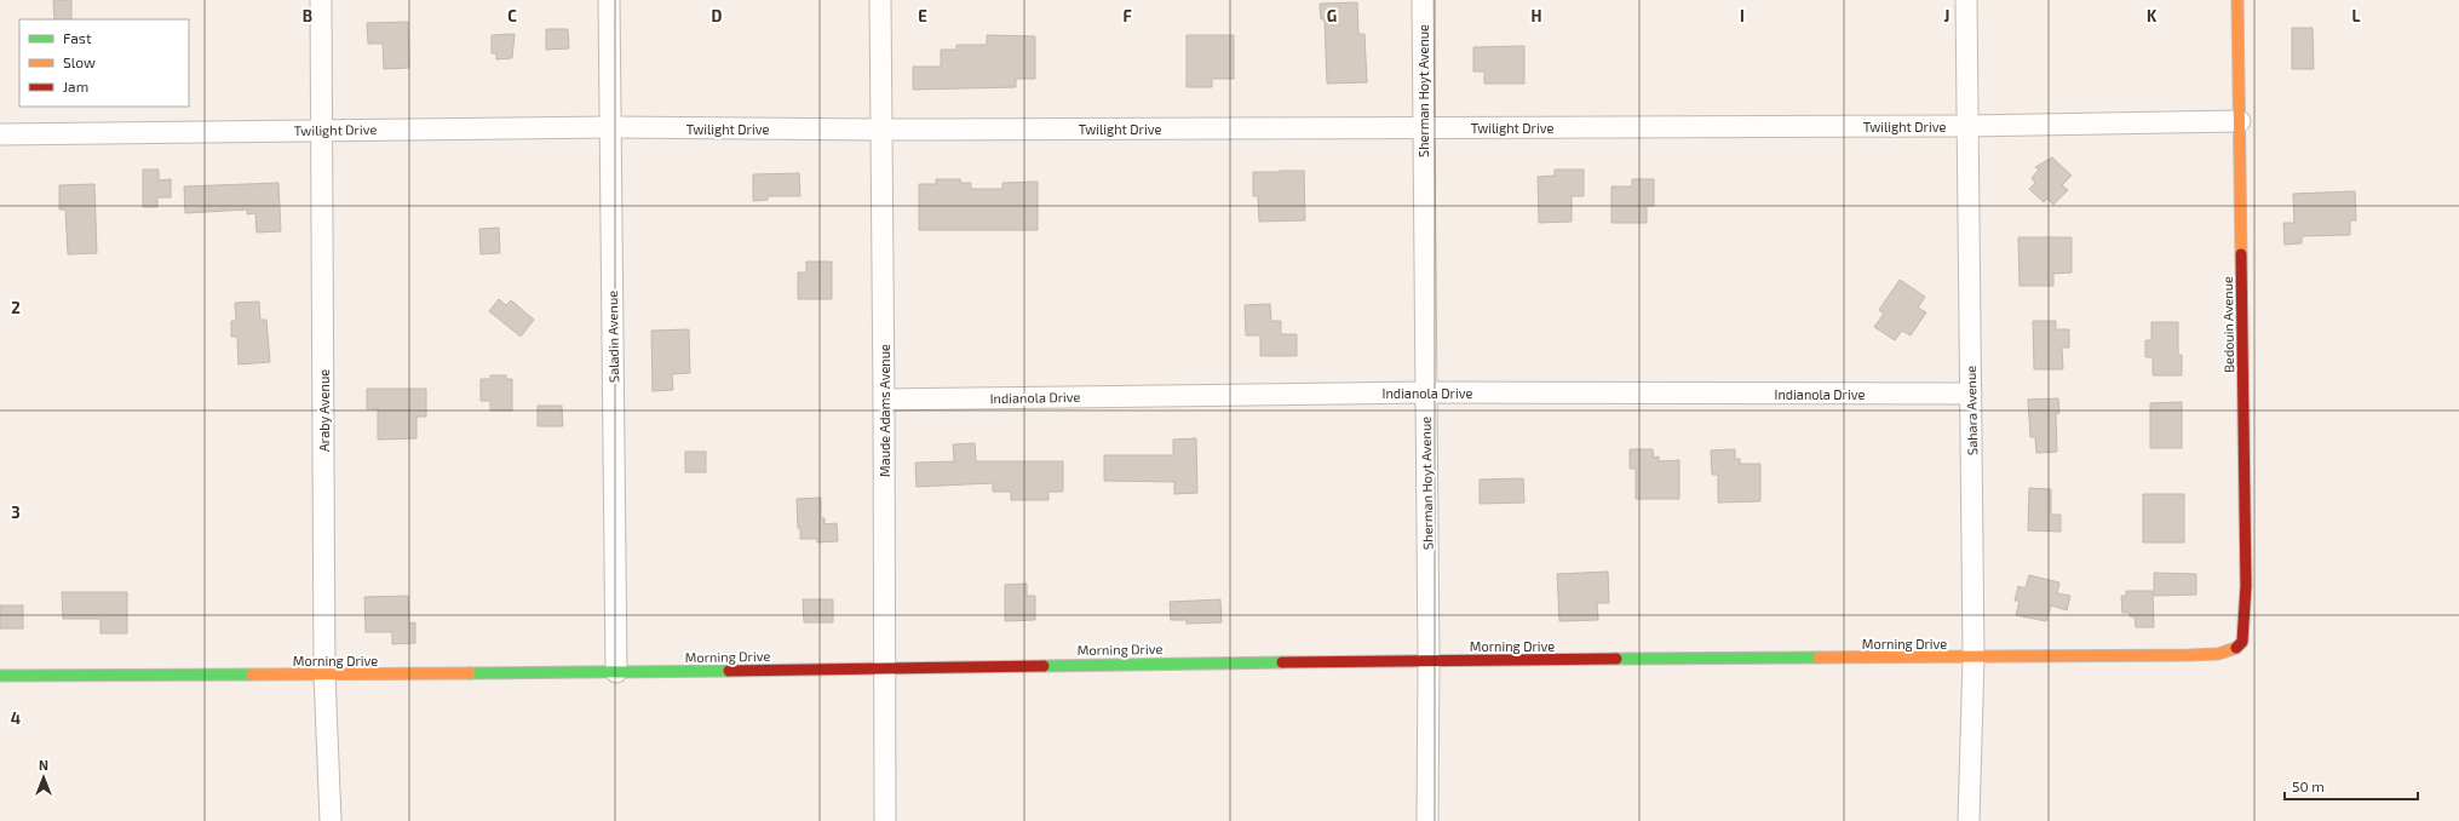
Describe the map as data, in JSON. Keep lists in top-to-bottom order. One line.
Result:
{"streets":{"street":["Sherman Hoyt Avenue","Twilight Drive","Bedouin Avenue","Saladin Avenue","Indianola Drive","Araby Avenue","Maude Adams Avenue","Sahara Avenue","Morning Drive"]},"crossings":[["Sherman Hoyt Avenue","Twilight Drive"],["Sherman Hoyt Avenue","Indianola Drive"],["Sherman Hoyt Avenue","Morning Drive"],["Twilight Drive","Bedouin Avenue"],["Twilight Drive","Saladin Avenue"],["Twilight Drive","Araby Avenue"],["Twilight Drive","Maude Adams Avenue"],["Twilight Drive","Sahara Avenue"],["Bedouin Avenue","Morning Drive"],["Saladin Avenue","Morning Drive"],["Indianola Drive","Maude Adams Avenue"],["Indianola Drive","Sahara Avenue"],["Araby Avenue","Morning Drive"],["Maude Adams Avenue","Morning Drive"],["Sahara Avenue","Morning Drive"]],"legend":["Fast","Slow","Jam"],"scale_bar":"50 m","north":"top","grid":{"columns":["B","C","D","E","F","G","H","I","J","K","L"],"rows":["2","3","4"]}}
